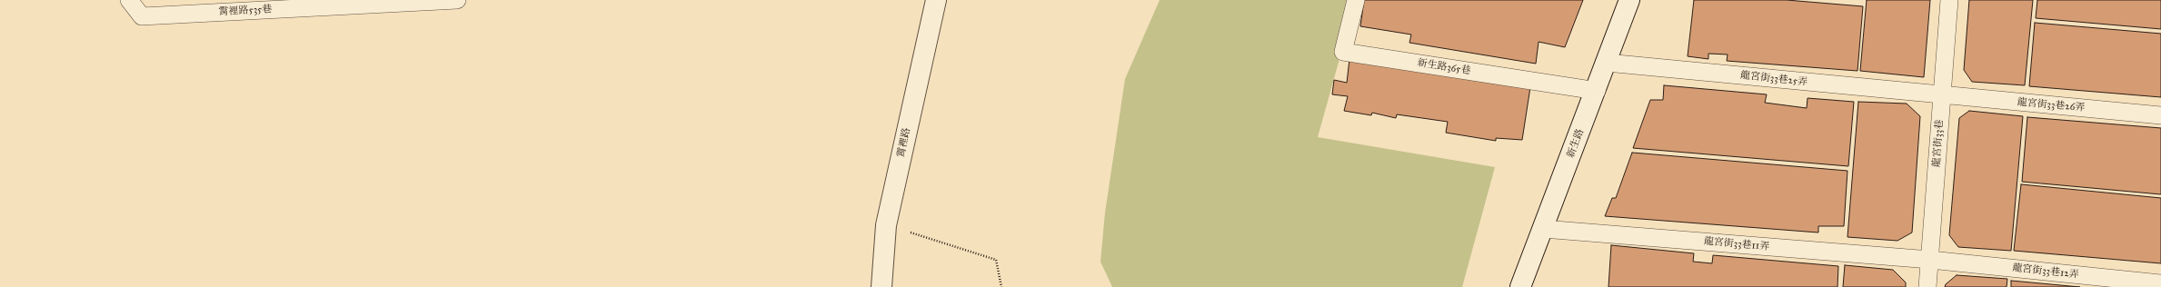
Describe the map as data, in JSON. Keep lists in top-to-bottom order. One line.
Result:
{"streets":{"street":["霄裡路","新生路"],"lane":["霄裡路535巷","新生路365巷","龍宮街33巷25弄","龍宮街33巷26弄","龍宮街33巷","龍宮街33巷11弄","龍宮街33巷12弄"]},"crossings":[["新生路365巷","新生路"],["龍宮街33巷25弄","龍宮街33巷26弄"],["龍宮街33巷25弄","新生路"],["龍宮街33巷25弄","龍宮街33巷"],["龍宮街33巷26弄","龍宮街33巷"],["新生路","龍宮街33巷11弄"],["龍宮街33巷","龍宮街33巷11弄"],["龍宮街33巷","龍宮街33巷12弄"],["龍宮街33巷11弄","龍宮街33巷12弄"]]}
